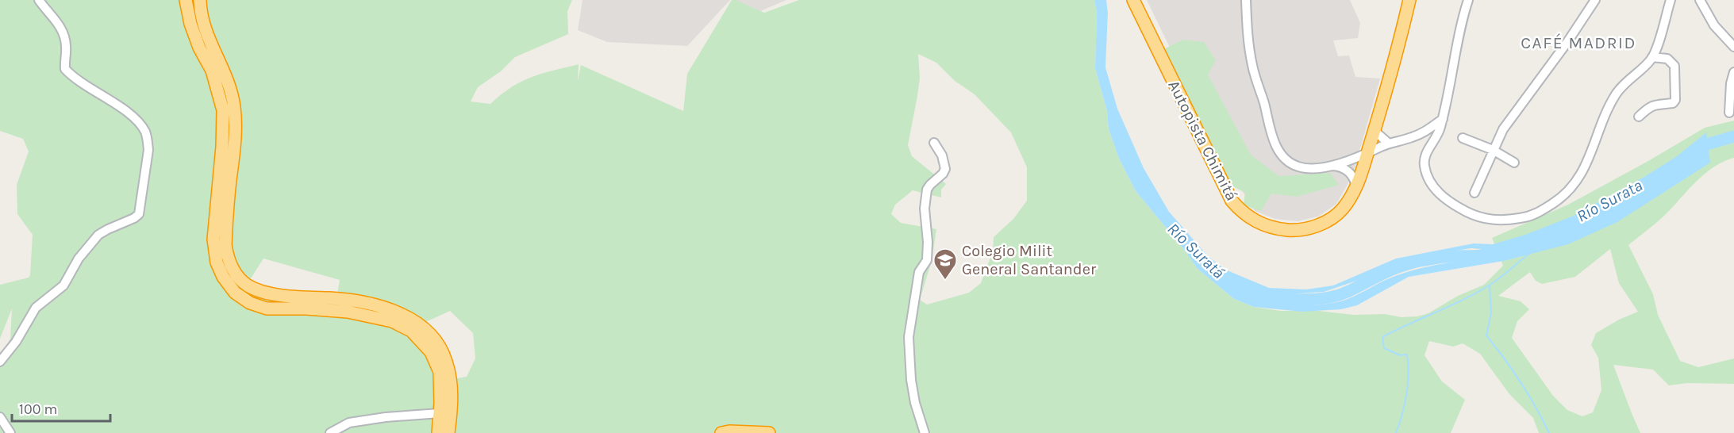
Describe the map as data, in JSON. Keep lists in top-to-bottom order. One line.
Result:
{"streets":{"highway":["Autopista Chimitá"]},"districts":["CAFÉ MADRID"],"water":["Río Surata","Río Suratá"],"places":{"school or university":["Colegio Milit General Santander"]},"scale_bar":"100 m"}
